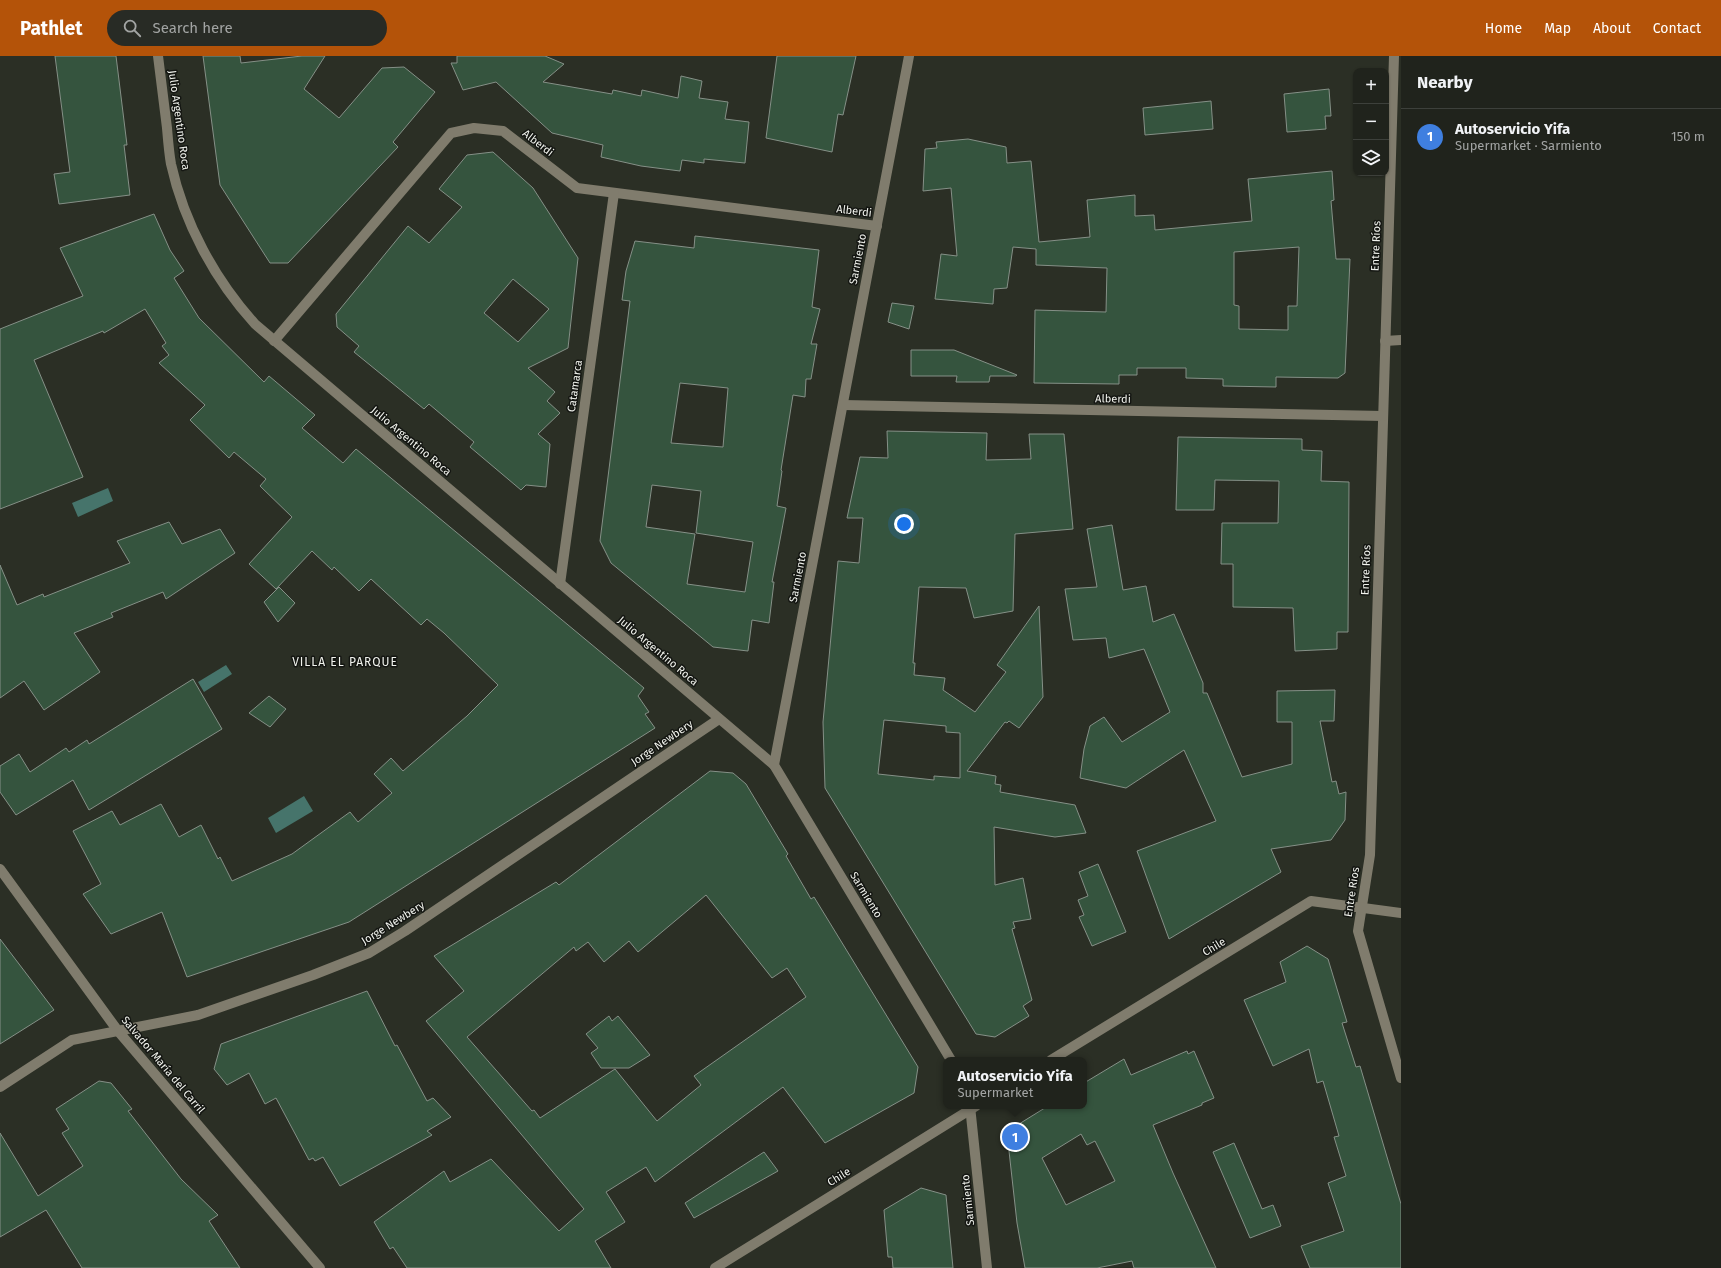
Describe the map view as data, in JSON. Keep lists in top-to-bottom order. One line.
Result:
{"streets":{"street":["Julio Argentino Roca","Alberdi","Entre Ríos","Sarmiento","Catamarca","Jorge Newbery","Chile","Salvador María del Carril"]},"crossings":[["Julio Argentino Roca","Alberdi"],["Julio Argentino Roca","Sarmiento"],["Julio Argentino Roca","Catamarca"],["Julio Argentino Roca","Jorge Newbery"],["Alberdi","Entre Ríos"],["Alberdi","Sarmiento"],["Alberdi","Catamarca"],["Entre Ríos","Chile"],["Jorge Newbery","Salvador María del Carril"]],"districts":["VILLA EL PARQUE"],"page":{"header":"Pathlet","search":"Search here","nav":["Home","Map","About","Contact"],"heading":"Nearby","map_buttons":["+","−"],"list":[{"mark":"1","name":"Autoservicio Yifa","note":"Supermarket · Sarmiento","value":"150 m"}],"popup":["Autoservicio Yifa","Supermarket"],"pins":"1"}}
